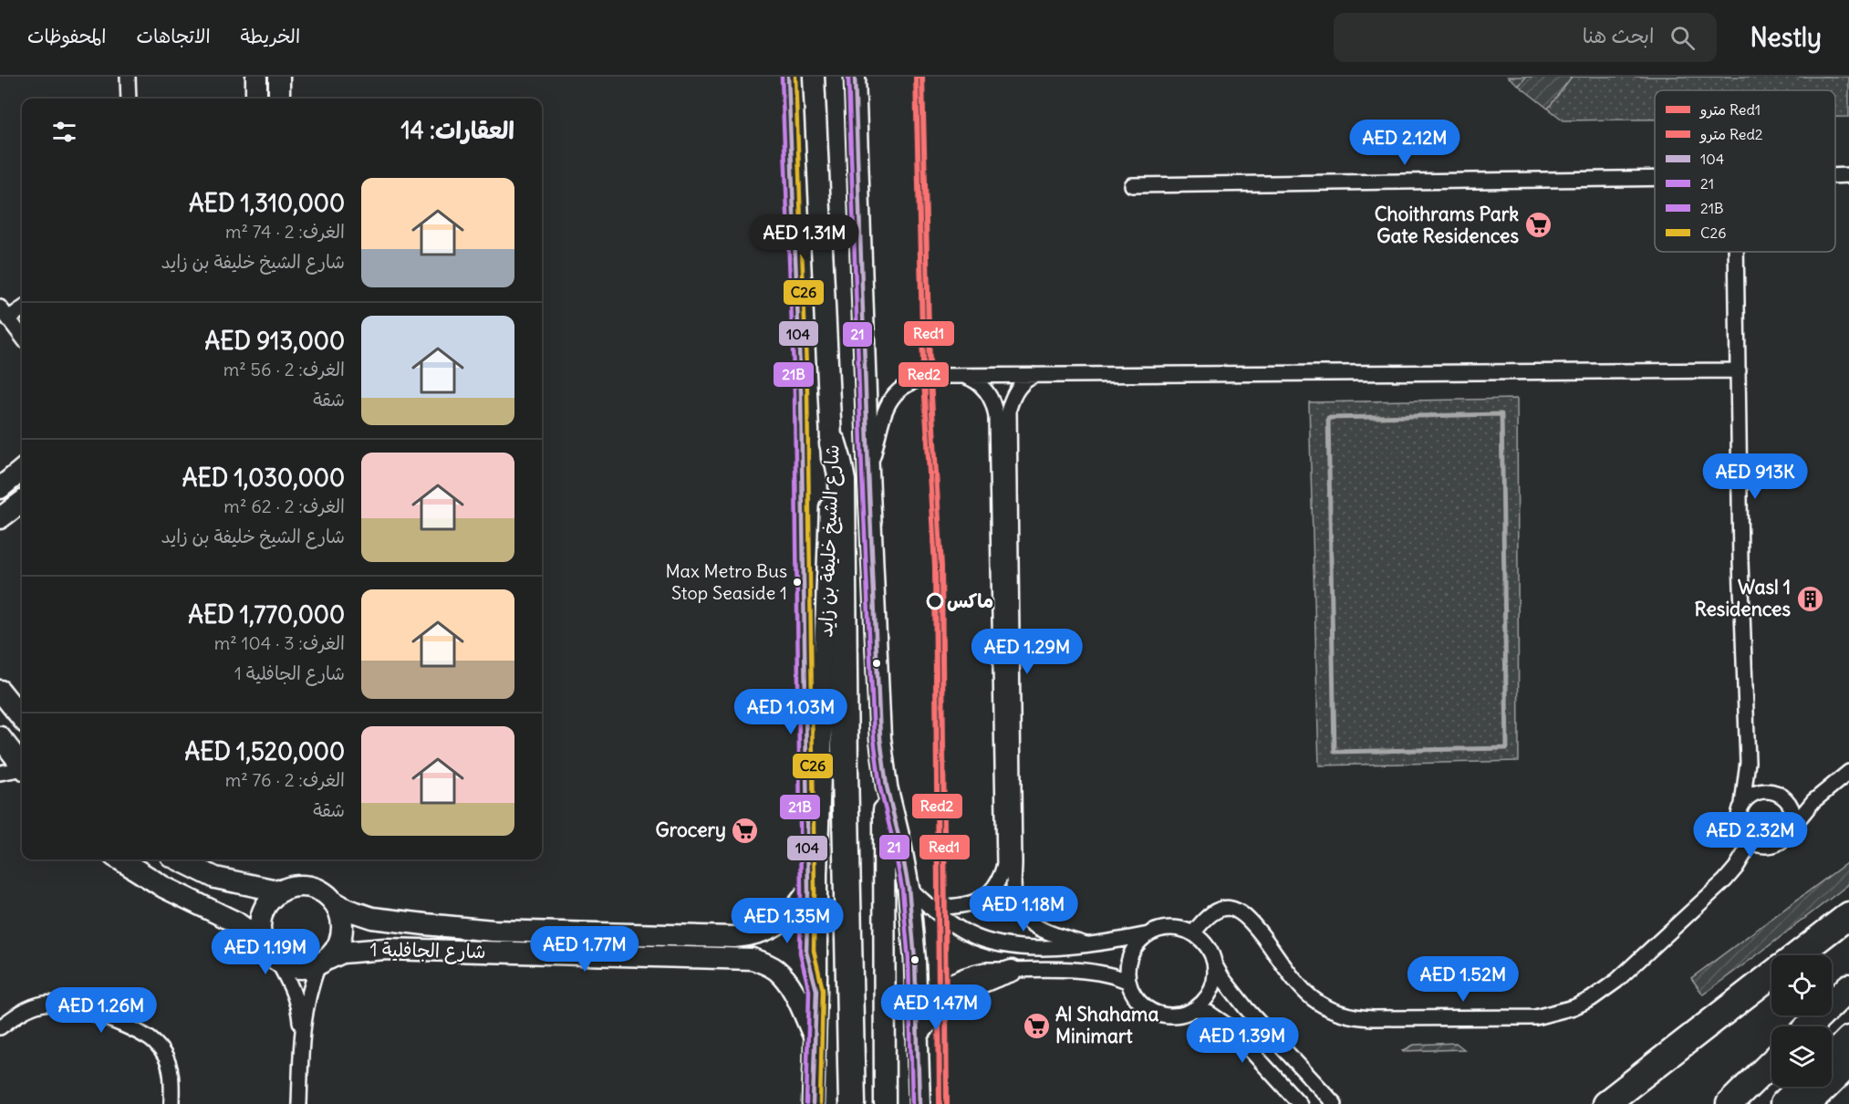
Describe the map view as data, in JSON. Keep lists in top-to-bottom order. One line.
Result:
{"streets":{"main road":["شارع الشيخ خليفة بن زايد","شارع الجافلية 1"]},"crossings":[["شارع الشيخ خليفة بن زايد","شارع الجافلية 1"]],"places":{"supermarket":["Choithrams Park Gate Residences","Grocery","Al Shahama Minimart"],"other":["Max Metro Bus Stop Seaside 1","ماكس"],"building":["Wasl 1 Residences"]},"lines":["metro line Red1","metro line Red2","transit line 104","transit line 21","transit line 21B","transit line C26"],"legend":["مترو Red1","مترو Red2","104","21","21B","C26"],"page":{"header":"Nestly","search":"ابحث هنا","nav":["الخريطة","الاتجاهات","المحفوظات"],"heading":"العقارات: 14","price":["AED 2.12M","AED 1.31M","AED 913K","AED 1.29M","AED 1.03M","AED 2.32M","AED 1.18M","AED 1.35M","AED 1.77M","AED 1.19M","AED 1.52M","AED 1.47M","AED 1.26M","AED 1.39M"],"list":[{"name":"AED 1,310,000","note":"الغرف: 2 · 74 m² · شارع الشيخ خليفة بن زايد"},{"name":"AED 913,000","note":"الغرف: 2 · 56 m² · شقة"},{"name":"AED 1,030,000","note":"الغرف: 2 · 62 m² · شارع الشيخ خليفة بن زايد"},{"name":"AED 1,770,000","note":"الغرف: 3 · 104 m² · شارع الجافلية 1"},{"name":"AED 1,520,000","note":"الغرف: 2 · 76 m² · شقة"}]}}
